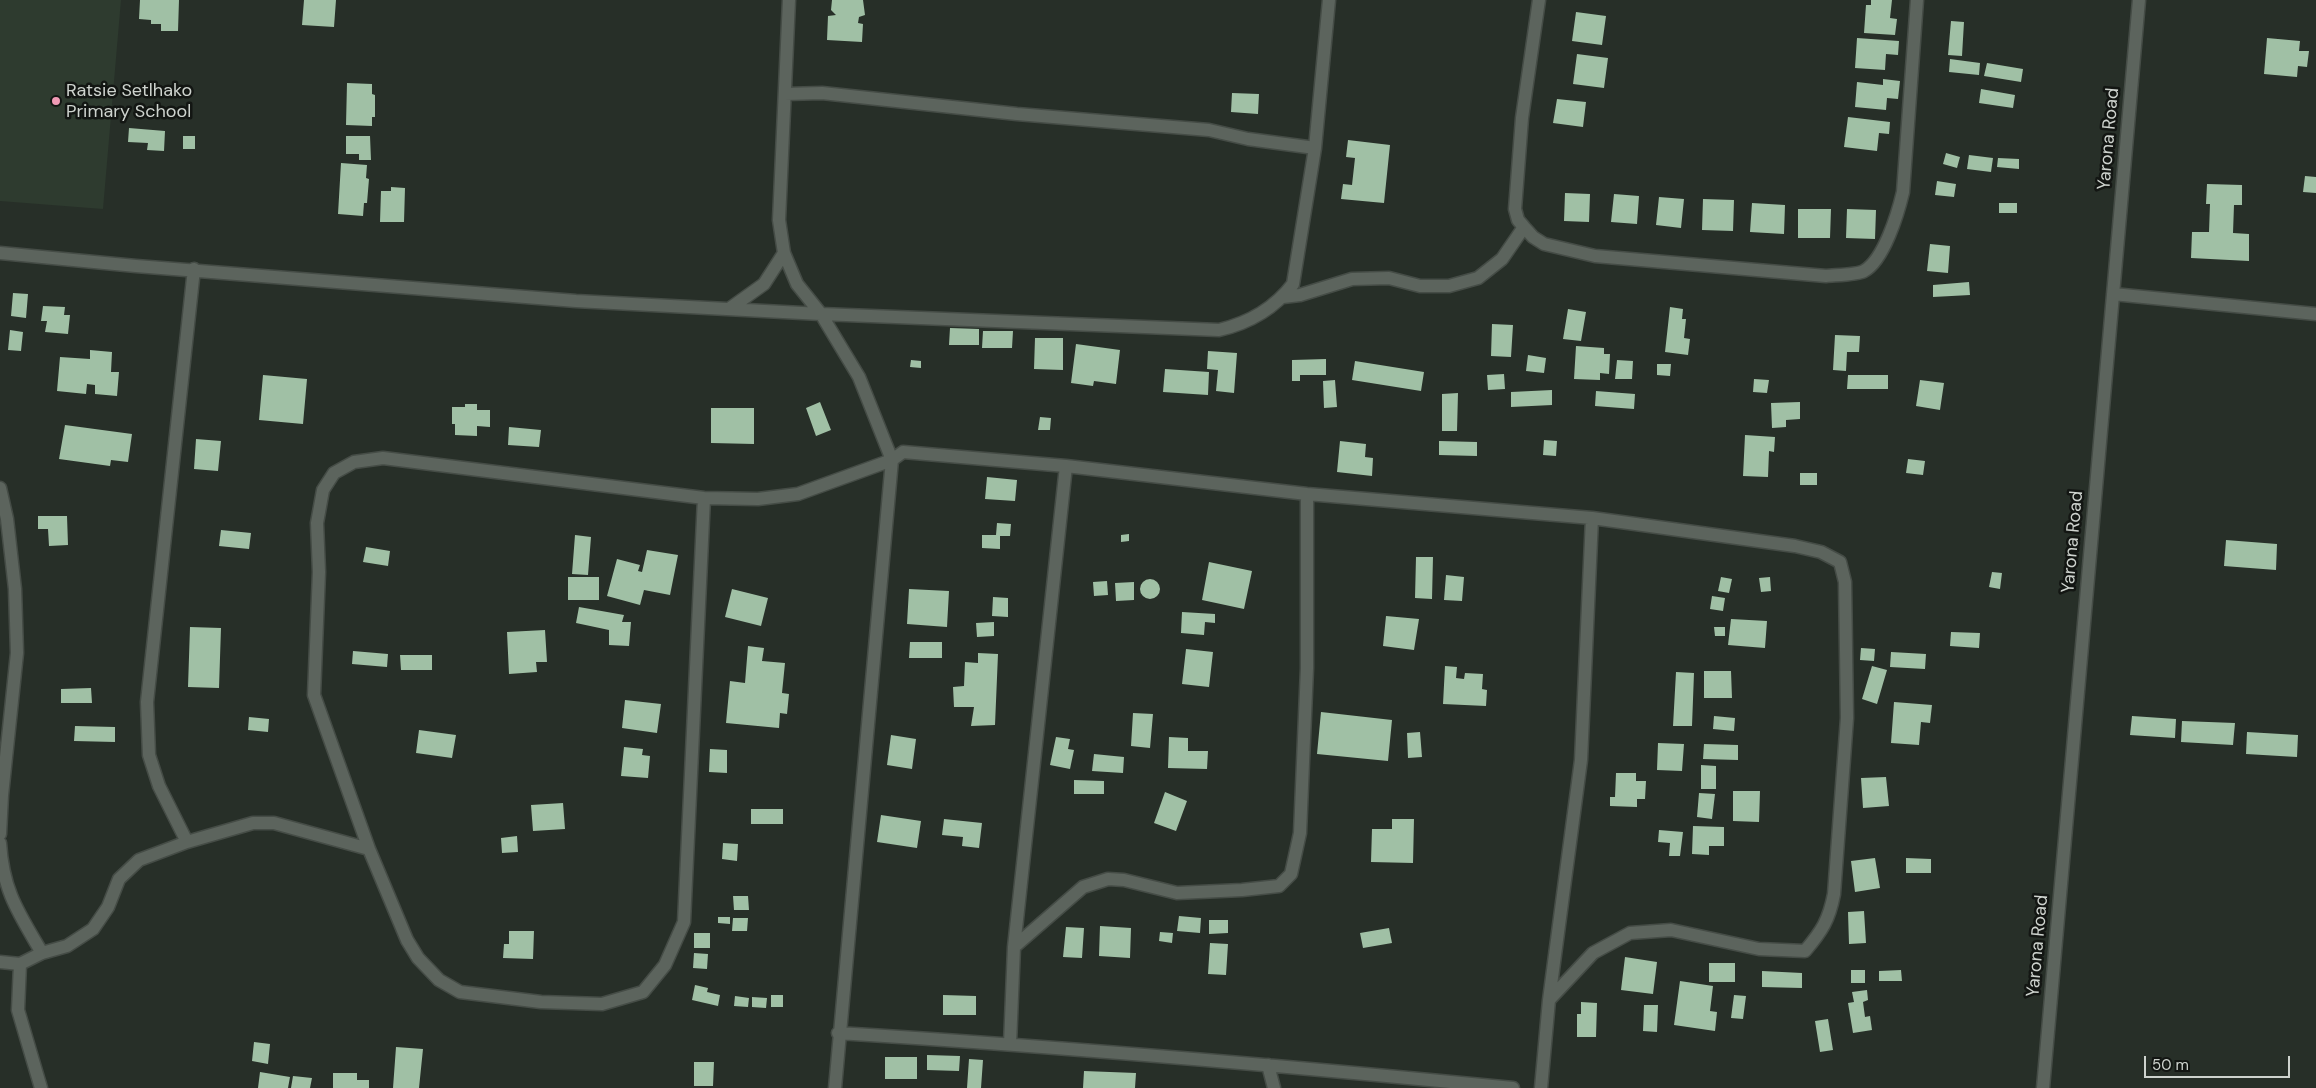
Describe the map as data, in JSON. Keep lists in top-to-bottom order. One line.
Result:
{"streets":{"street":["Yarona Road"]},"places":["Ratsie Setlhako Primary School"],"scale_bar":"50 m"}
